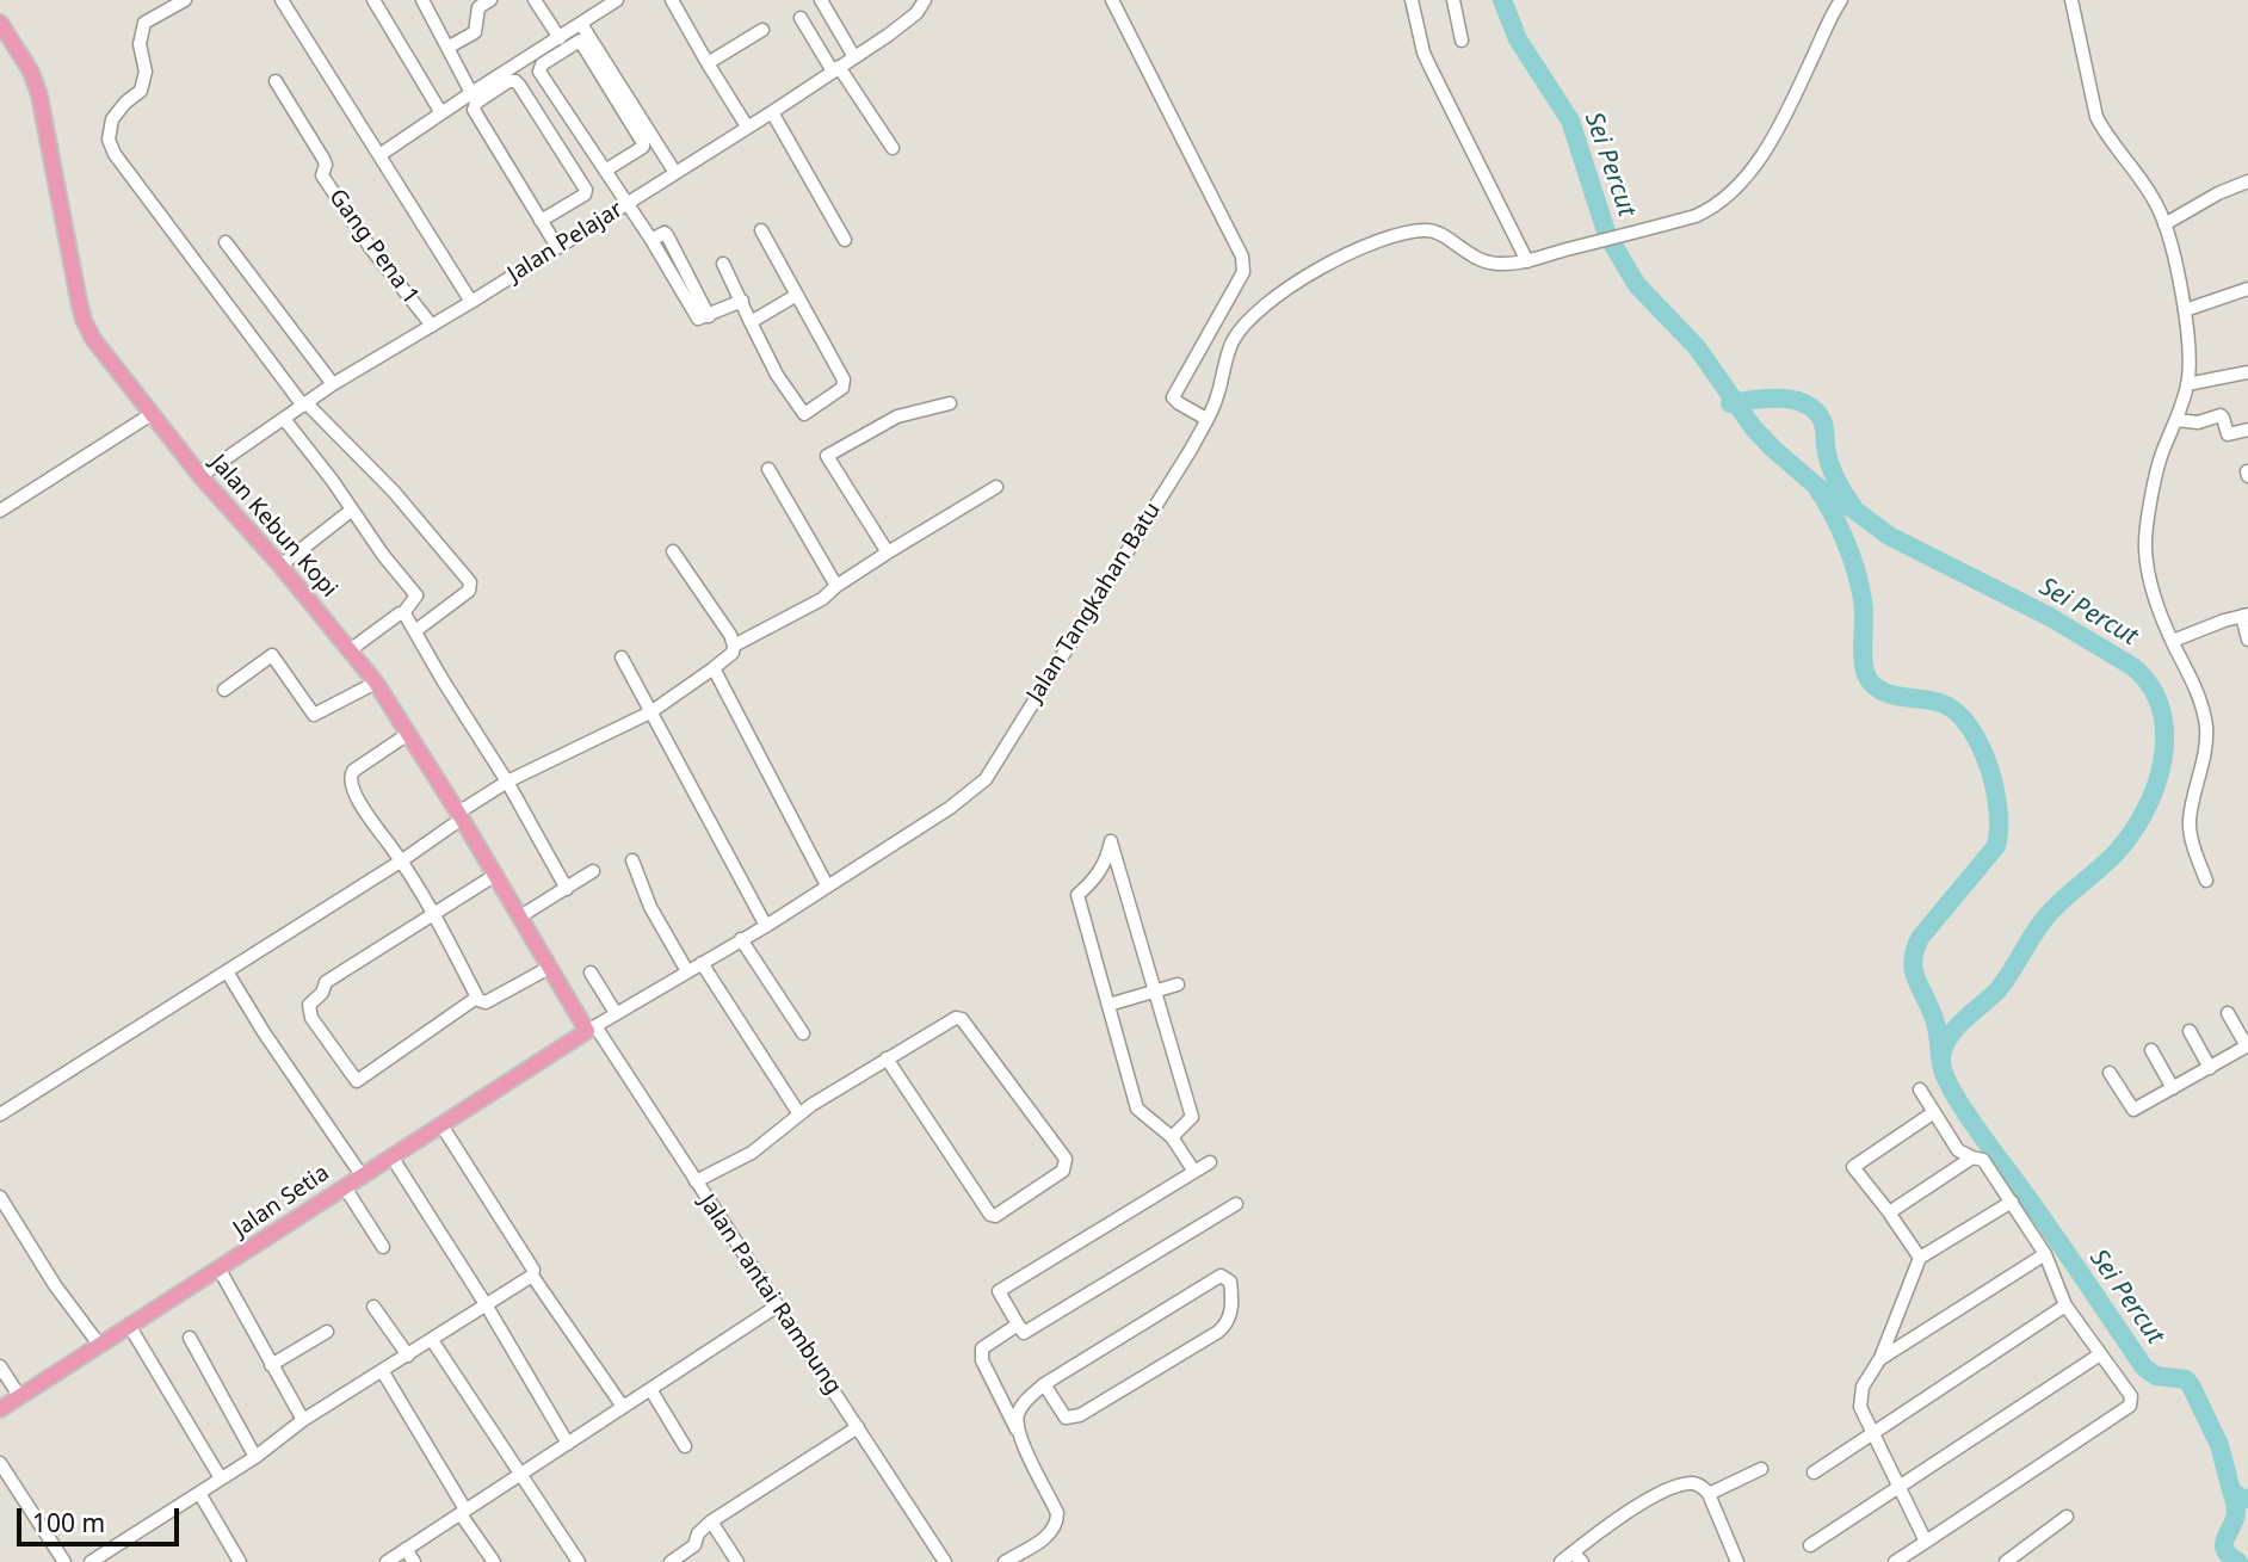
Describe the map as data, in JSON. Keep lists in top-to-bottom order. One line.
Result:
{"streets":{"main road":["Jalan Kebun Kopi","Jalan Setia"],"street":["Jalan Pelajar","Gang Pena 1","Jalan Tangkahan Batu","Jalan Pantai Rambung"]},"crossings":[["Jalan Pelajar","Gang Pena 1"],["Jalan Pelajar","Jalan Kebun Kopi"],["Jalan Kebun Kopi","Jalan Tangkahan Batu"],["Jalan Kebun Kopi","Jalan Setia"],["Jalan Kebun Kopi","Jalan Pantai Rambung"],["Jalan Tangkahan Batu","Jalan Setia"],["Jalan Tangkahan Batu","Jalan Pantai Rambung"],["Jalan Setia","Jalan Pantai Rambung"]],"water":["Sei Percut"],"scale_bar":"100 m"}
